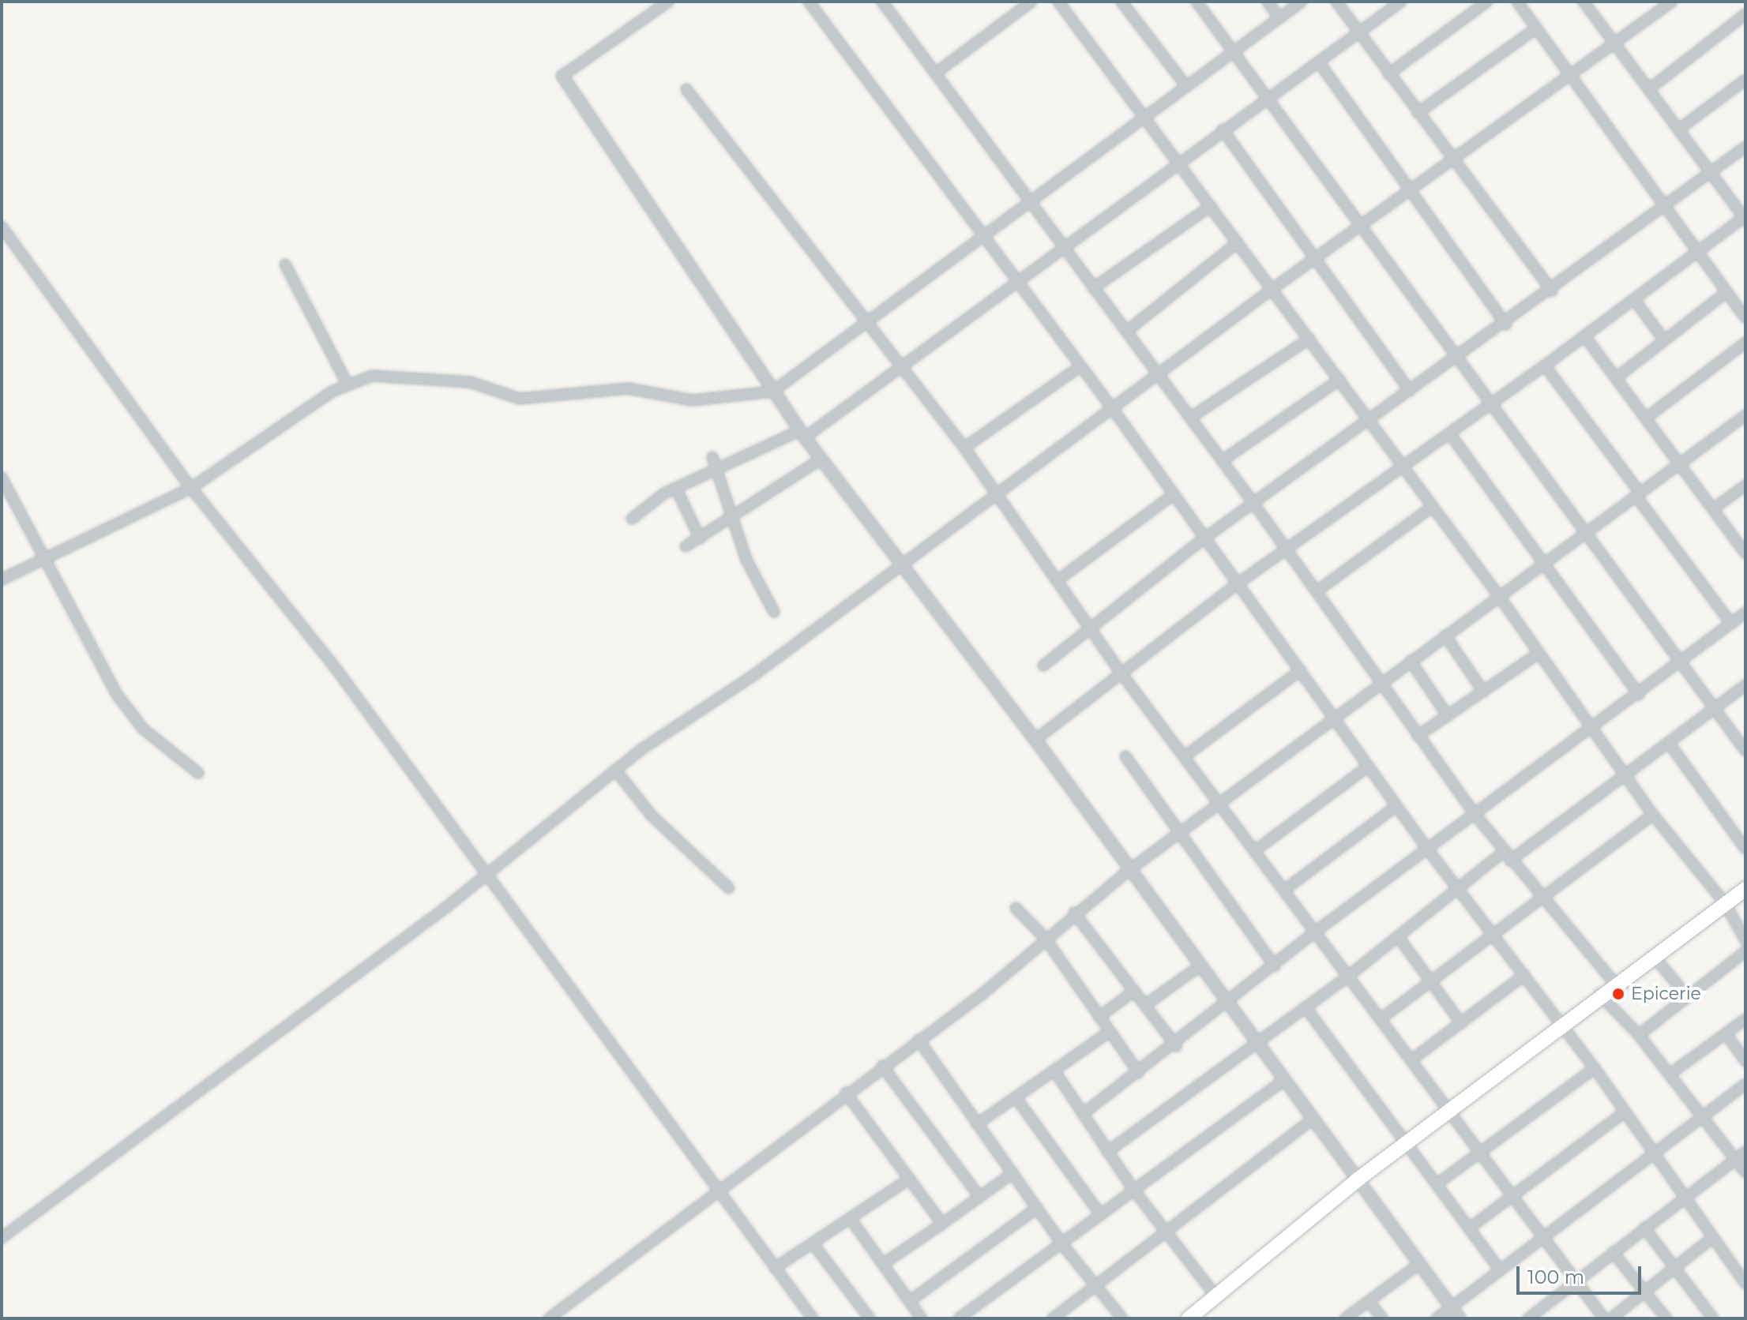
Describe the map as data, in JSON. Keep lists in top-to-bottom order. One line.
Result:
{"places":["Epicerie"],"scale_bar":"100 m"}
